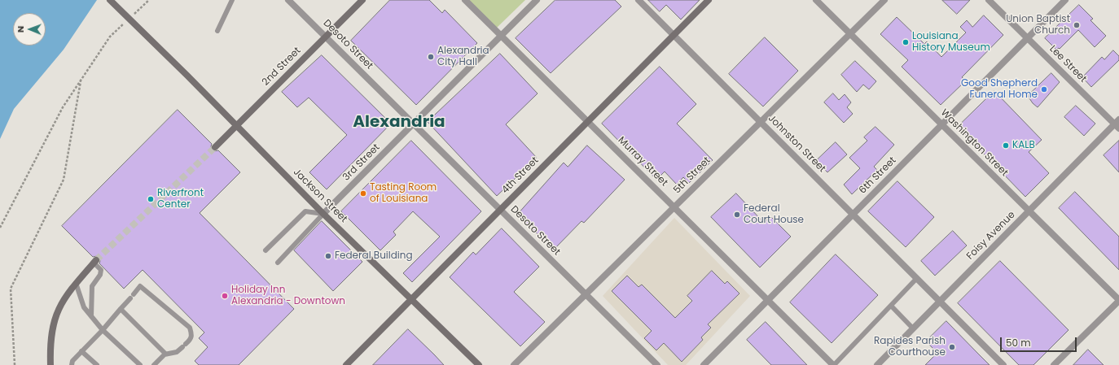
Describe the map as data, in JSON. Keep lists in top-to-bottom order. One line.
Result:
{"streets":{"main road":["2nd Street","4th Street","Jackson Street"],"street":["Desoto Street","Lee Street","Washington Street","Johnston Street","Murray Street","3rd Street","5th Street","6th Street","Foisy Avenue"]},"crossings":[["Desoto Street","2nd Street"],["Desoto Street","3rd Street"],["Desoto Street","4th Street"],["Desoto Street","5th Street"],["Lee Street","6th Street"],["Lee Street","Foisy Avenue"],["2nd Street","Jackson Street"],["Washington Street","5th Street"],["Washington Street","6th Street"],["Washington Street","Foisy Avenue"],["Johnston Street","4th Street"],["Johnston Street","5th Street"],["Johnston Street","6th Street"],["Johnston Street","Foisy Avenue"],["Murray Street","3rd Street"],["Murray Street","4th Street"],["Murray Street","5th Street"],["Murray Street","6th Street"],["3rd Street","Jackson Street"],["4th Street","Jackson Street"]],"districts":["Alexandria"],"places":["Union Baptist Church","Louisiana History Museum","Alexandria City Hall","Good Shepherd Funeral Home","KALB","Tasting Room of Louisiana","Riverfront Center","Federal Court House","Federal Building","Holiday Inn Alexandria - Downtown","Rapides Parish Courthouse"],"scale_bar":"50 m","north":"left"}
